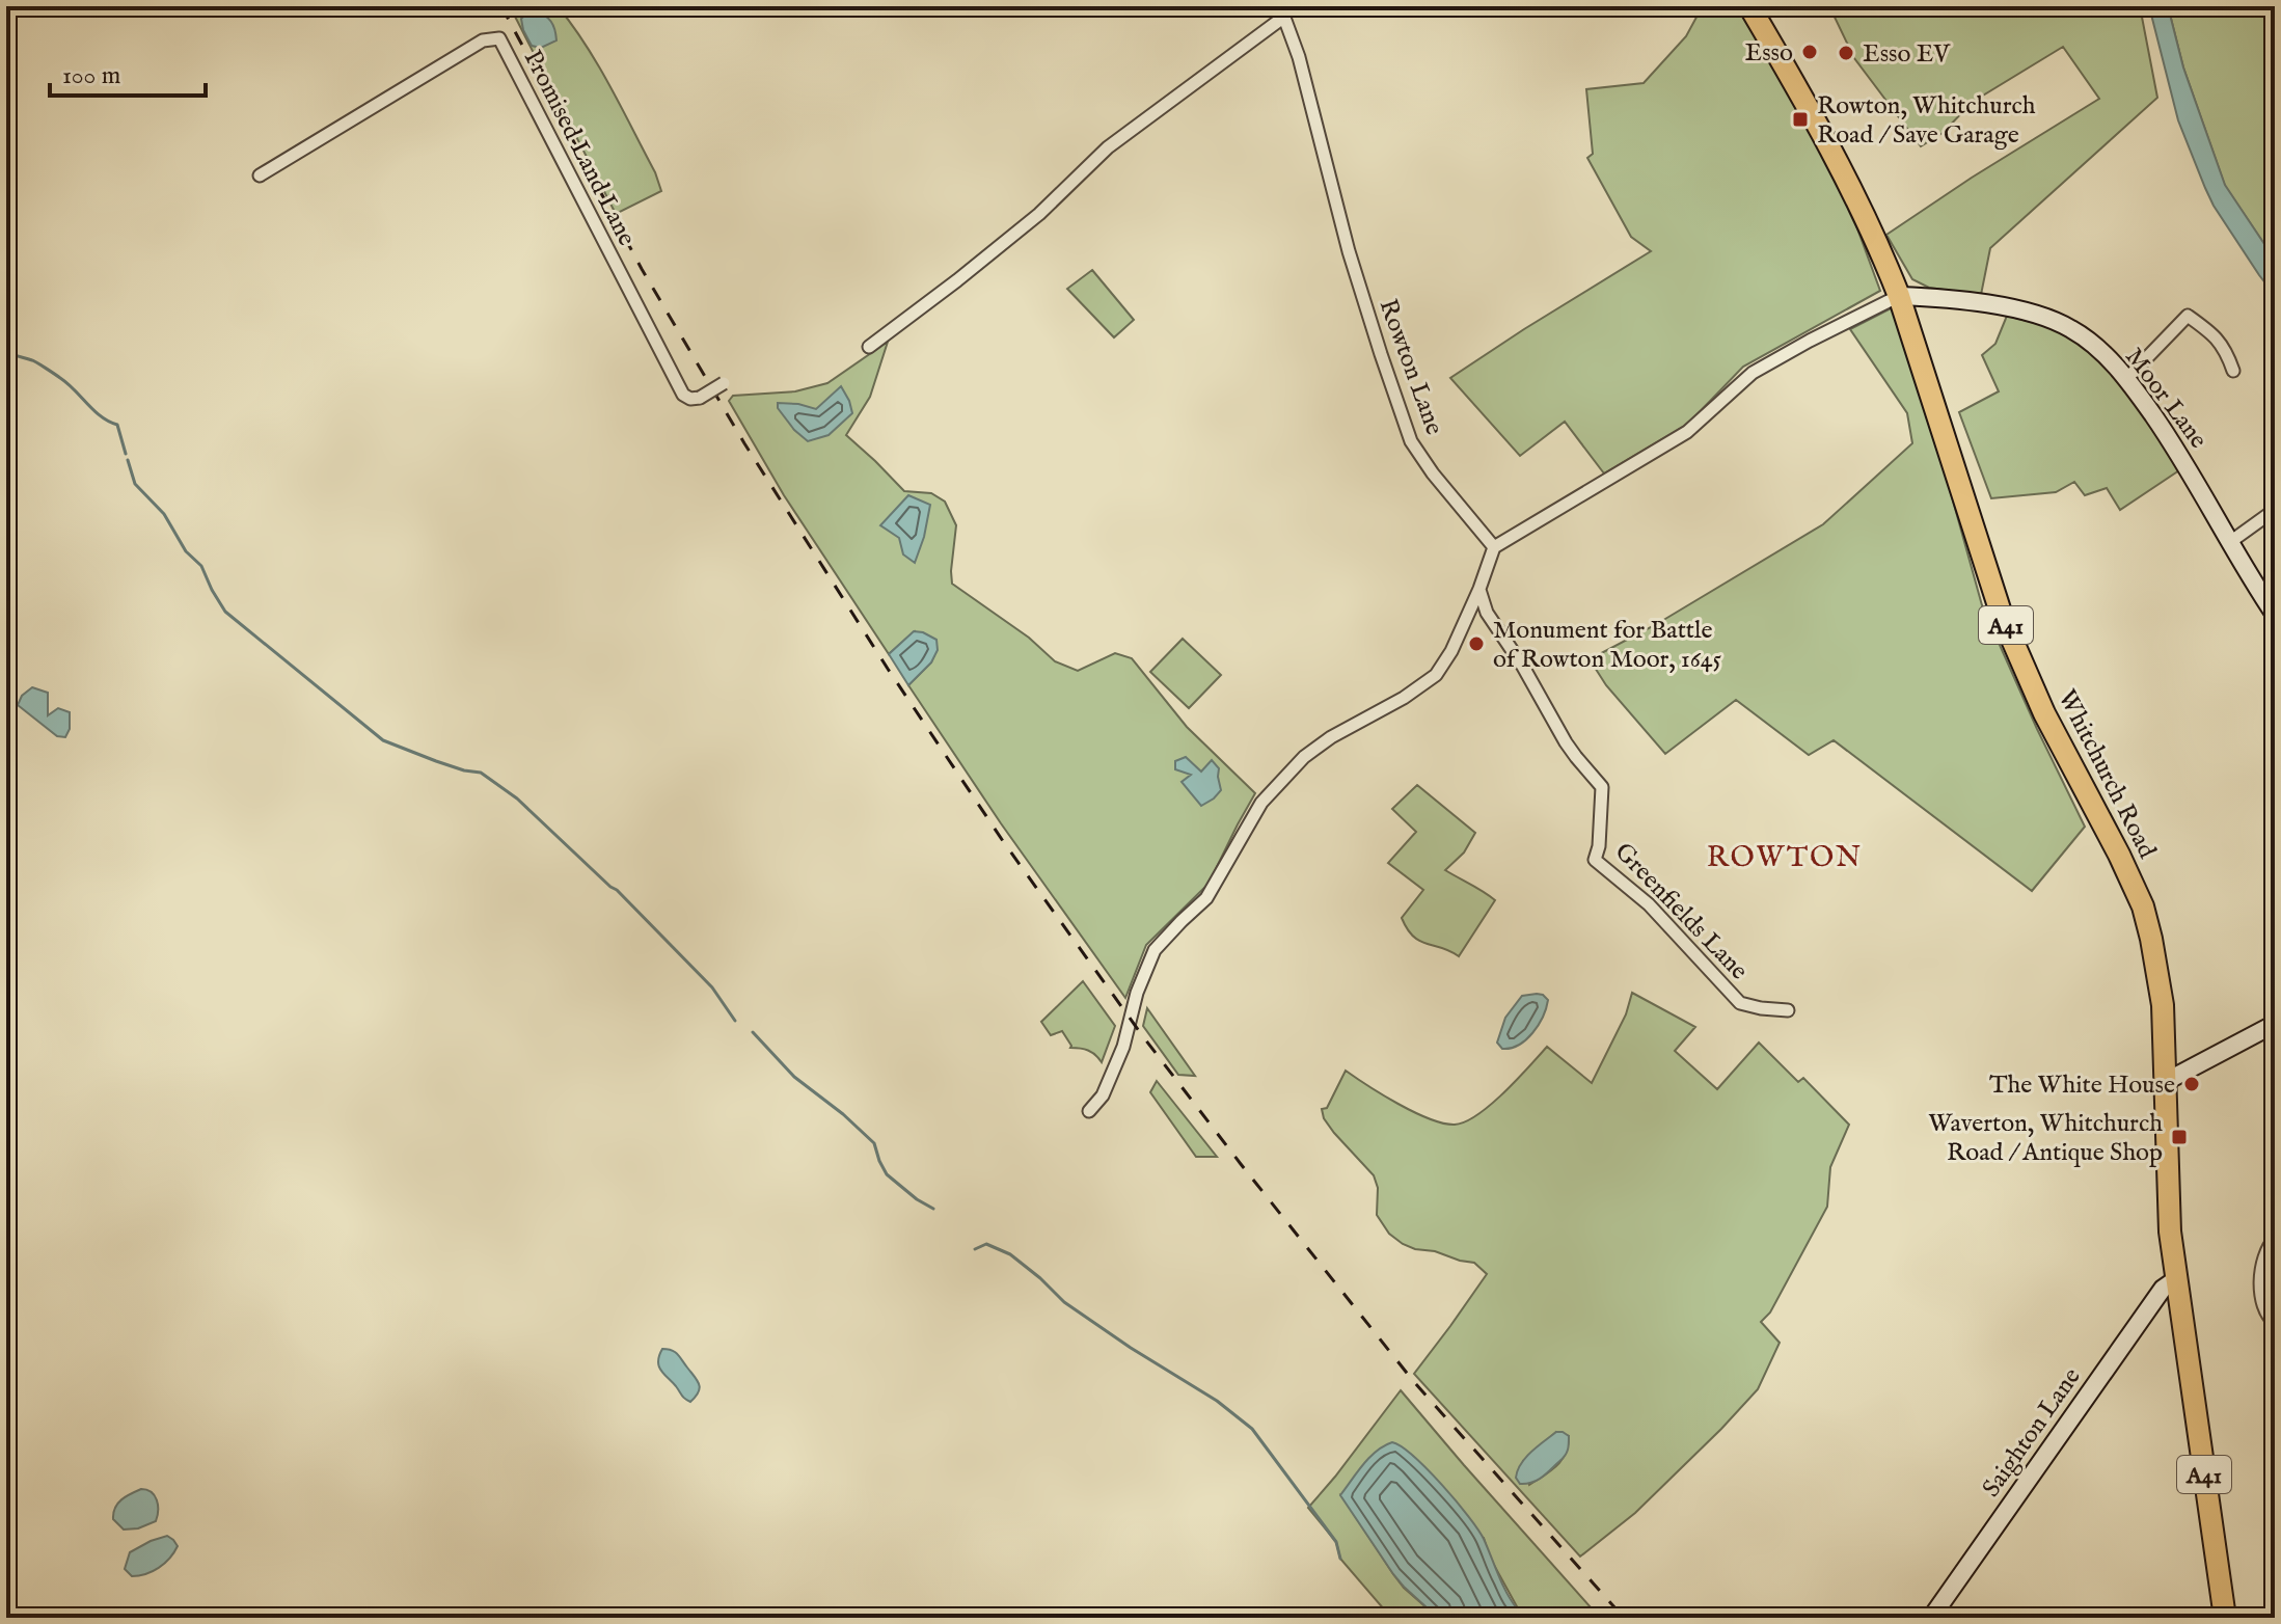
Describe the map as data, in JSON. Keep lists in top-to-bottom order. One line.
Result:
{"streets":{"highway":["A41","Whitchurch Road"],"street":["Promised Land Lane","Rowton Lane","Moor Lane","Greenfields Lane","Saighton Lane"]},"crossings":[["Moor Lane","Whitchurch Road"],["Whitchurch Road","Saighton Lane"]],"districts":["ROWTON"],"places":{"other":["Esso","Esso EV","Monument for Battle of Rowton Moor, 1645","The White House"],"transit":["Rowton, Whitchurch Road / Save Garage","Waverton, Whitchurch Road / Antique Shop"]},"scale_bar":"100 m"}
